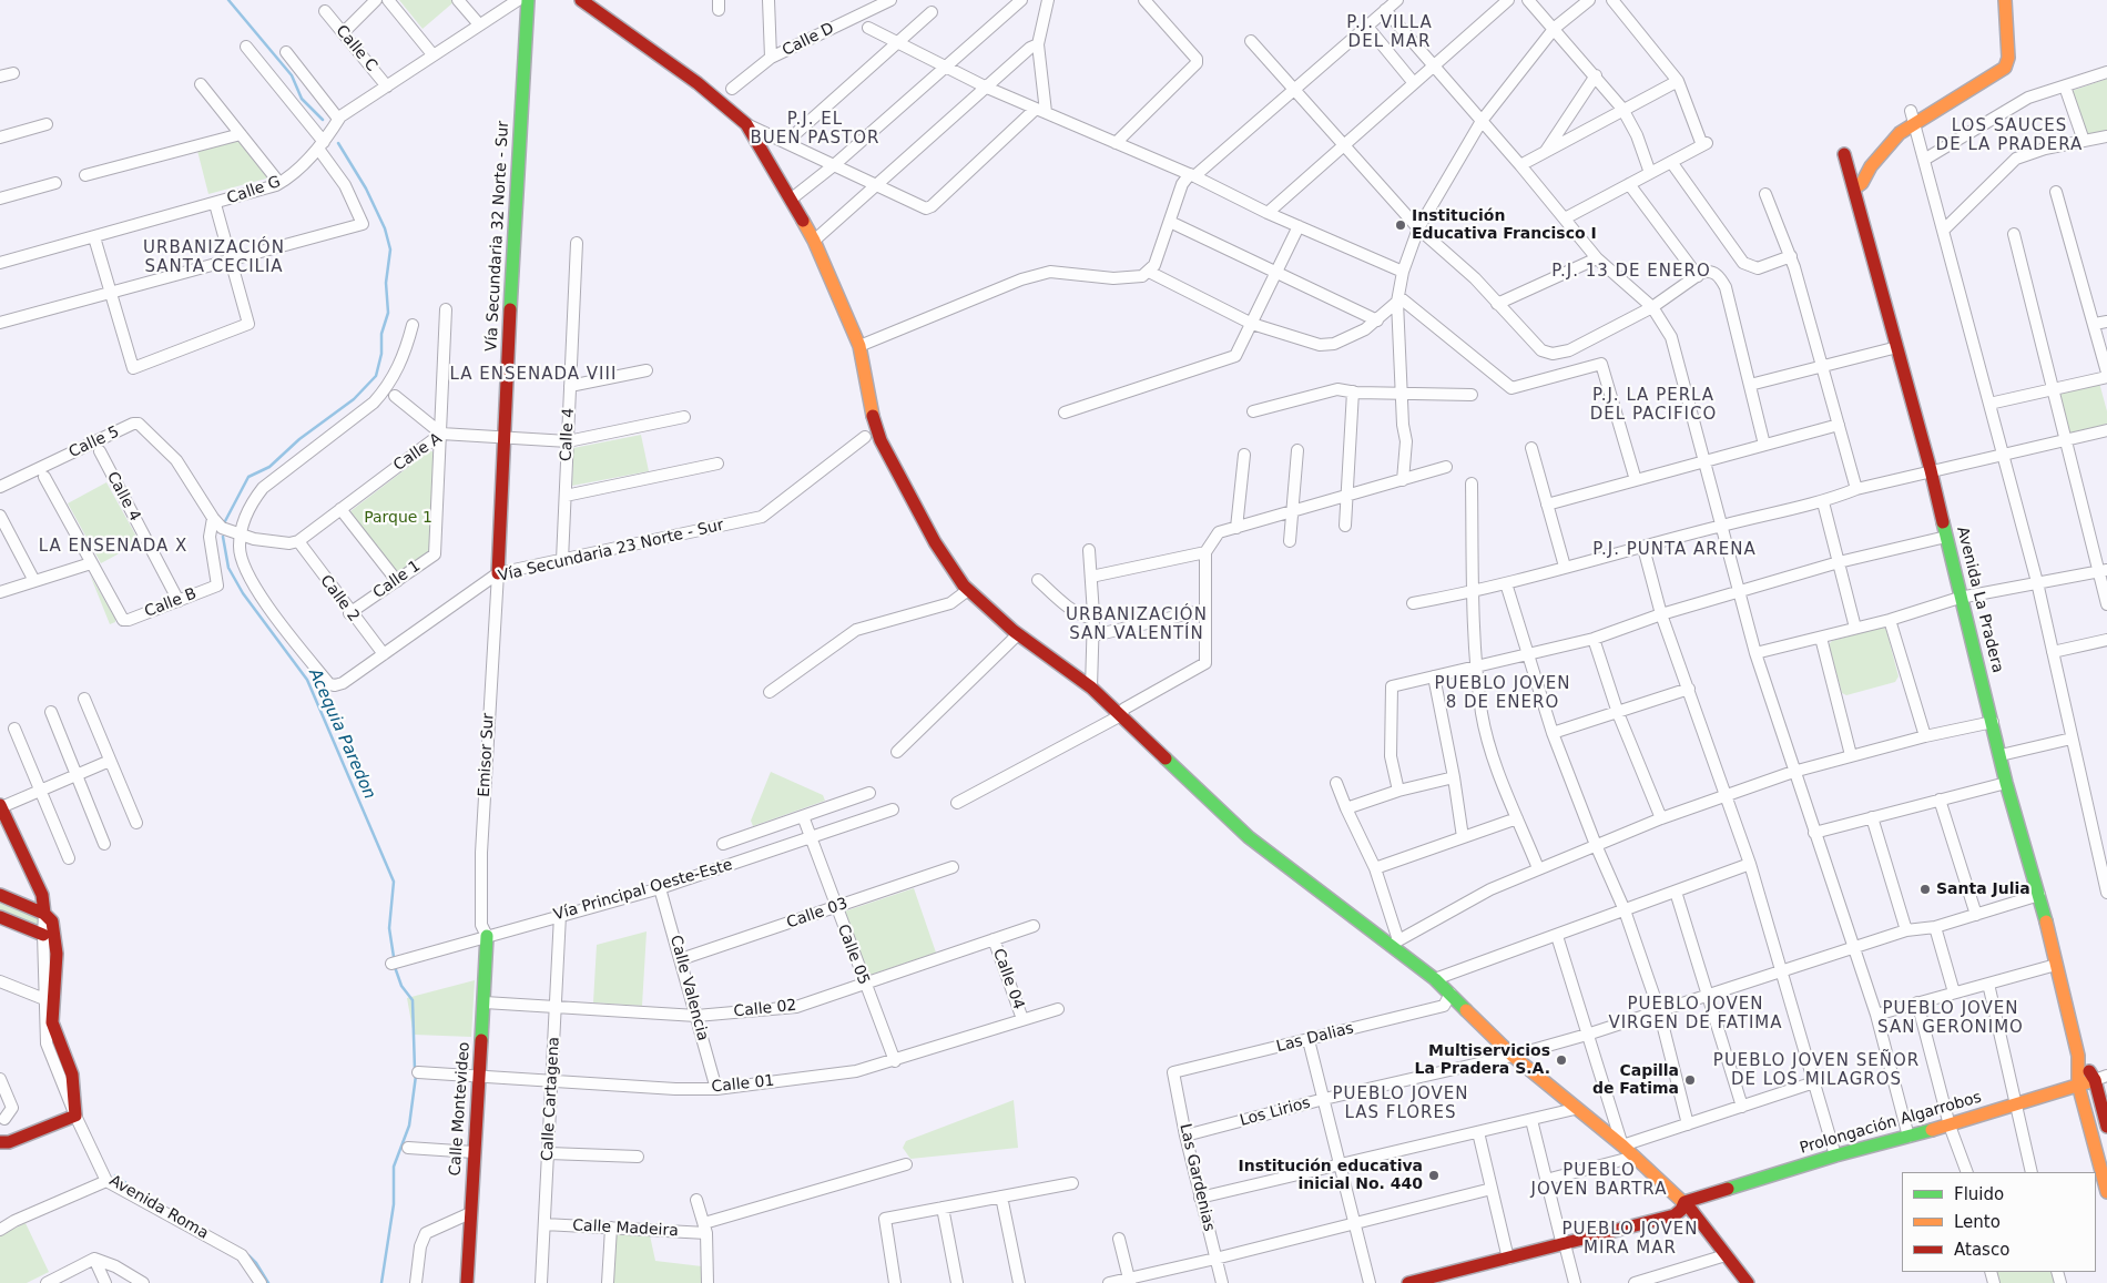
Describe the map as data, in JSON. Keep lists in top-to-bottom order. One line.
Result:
{"streets":{"street":["Calle D","Calle C","Calle G","Vía Secundaria 32 Norte - Sur","Calle 4","Calle 5","Calle A","Vía Secundaria 23 Norte - Sur","Calle 1","Calle 2","Avenida La Pradera","Calle B","Emisor Sur","Vía Principal Oeste-Este","Calle 03","Calle 05","Calle 04","Calle Valencia","Calle 02","Las Dalias","Calle 01","Calle Cartagena","Calle Montevideo","Los Lirios","Prolongación Algarrobos","Las Gardenias","Avenida Roma","Calle Madeira"]},"crossings":[["Calle C","Calle G"],["Vía Secundaria 32 Norte - Sur","Calle A"],["Vía Secundaria 32 Norte - Sur","Vía Secundaria 23 Norte - Sur"],["Vía Secundaria 32 Norte - Sur","Emisor Sur"],["Calle 4","Calle A"],["Calle 4","Vía Secundaria 23 Norte - Sur"],["Calle 4","Calle B"],["Calle 5","Vía Secundaria 23 Norte - Sur"],["Calle 5","Calle B"],["Calle A","Calle 1"],["Calle A","Calle 2"],["Vía Secundaria 23 Norte - Sur","Calle 2"],["Vía Secundaria 23 Norte - Sur","Emisor Sur"],["Calle 1","Calle 2"],["Avenida La Pradera","Los Lirios"],["Avenida La Pradera","Prolongación Algarrobos"],["Emisor Sur","Vía Principal Oeste-Este"],["Emisor Sur","Calle Montevideo"],["Vía Principal Oeste-Este","Calle 05"],["Vía Principal Oeste-Este","Calle Valencia"],["Vía Principal Oeste-Este","Calle Cartagena"],["Vía Principal Oeste-Este","Calle Montevideo"],["Calle 03","Calle 05"],["Calle 03","Calle Valencia"],["Calle 05","Calle 02"],["Calle 05","Calle 01"],["Calle 04","Calle 02"],["Calle 04","Calle 01"],["Calle Valencia","Calle 02"],["Calle Valencia","Calle 01"],["Calle 02","Calle Cartagena"],["Calle 02","Calle Montevideo"],["Las Dalias","Las Gardenias"],["Calle 01","Calle Cartagena"],["Calle 01","Calle Montevideo"],["Calle Cartagena","Calle Madeira"],["Los Lirios","Las Gardenias"]],"districts":["P.J. VILLA DEL MAR","P.J. EL BUEN PASTOR","LOS SAUCES DE LA PRADERA","URBANIZACIÓN SANTA CECILIA","P.J. 13 DE ENERO","LA ENSENADA VIII","P.J. LA PERLA DEL PACIFICO","LA ENSENADA X","P.J. PUNTA ARENA","URBANIZACIÓN SAN VALENTÍN","PUEBLO JOVEN 8 DE ENERO","PUEBLO JOVEN VIRGEN DE FATIMA","PUEBLO JOVEN SAN GERONIMO","PUEBLO JOVEN SEÑOR DE LOS MILAGROS","PUEBLO JOVEN LAS FLORES","PUEBLO JOVEN BARTRA","PUEBLO JOVEN MIRA MAR"],"water":["Acequia Paredon"],"parks":["Parque 1"],"places":["Institución Educativa Francisco I","Santa Julia","Multiservicios La Pradera S.A.","Capilla de Fatima","Institución educativa inicial No. 440"],"legend":["Fluido","Lento","Atasco"]}
